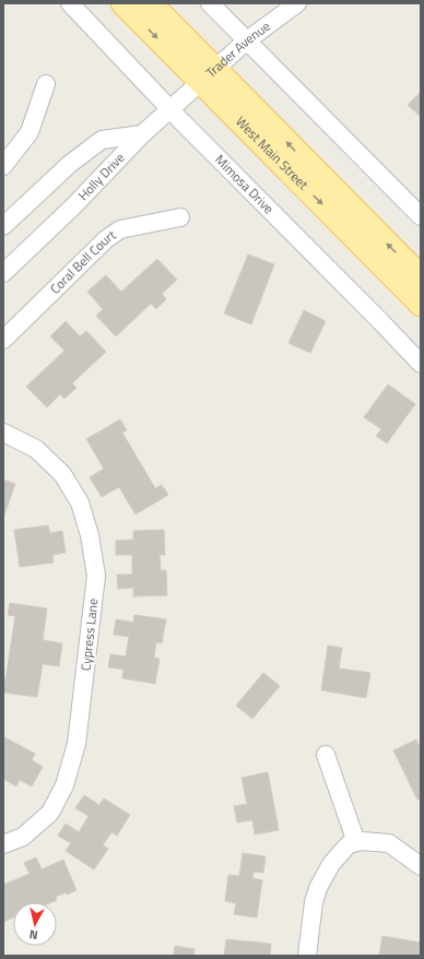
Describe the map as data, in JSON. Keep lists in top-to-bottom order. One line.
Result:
{"streets":{"main road":["West Main Street"],"street":["Trader Avenue","Holly Drive","Mimosa Drive","Coral Bell Court","Cypress Lane"]},"crossings":[["Trader Avenue","West Main Street"],["Trader Avenue","Holly Drive"],["West Main Street","Holly Drive"],["Holly Drive","Mimosa Drive"]],"north":"bottom"}
